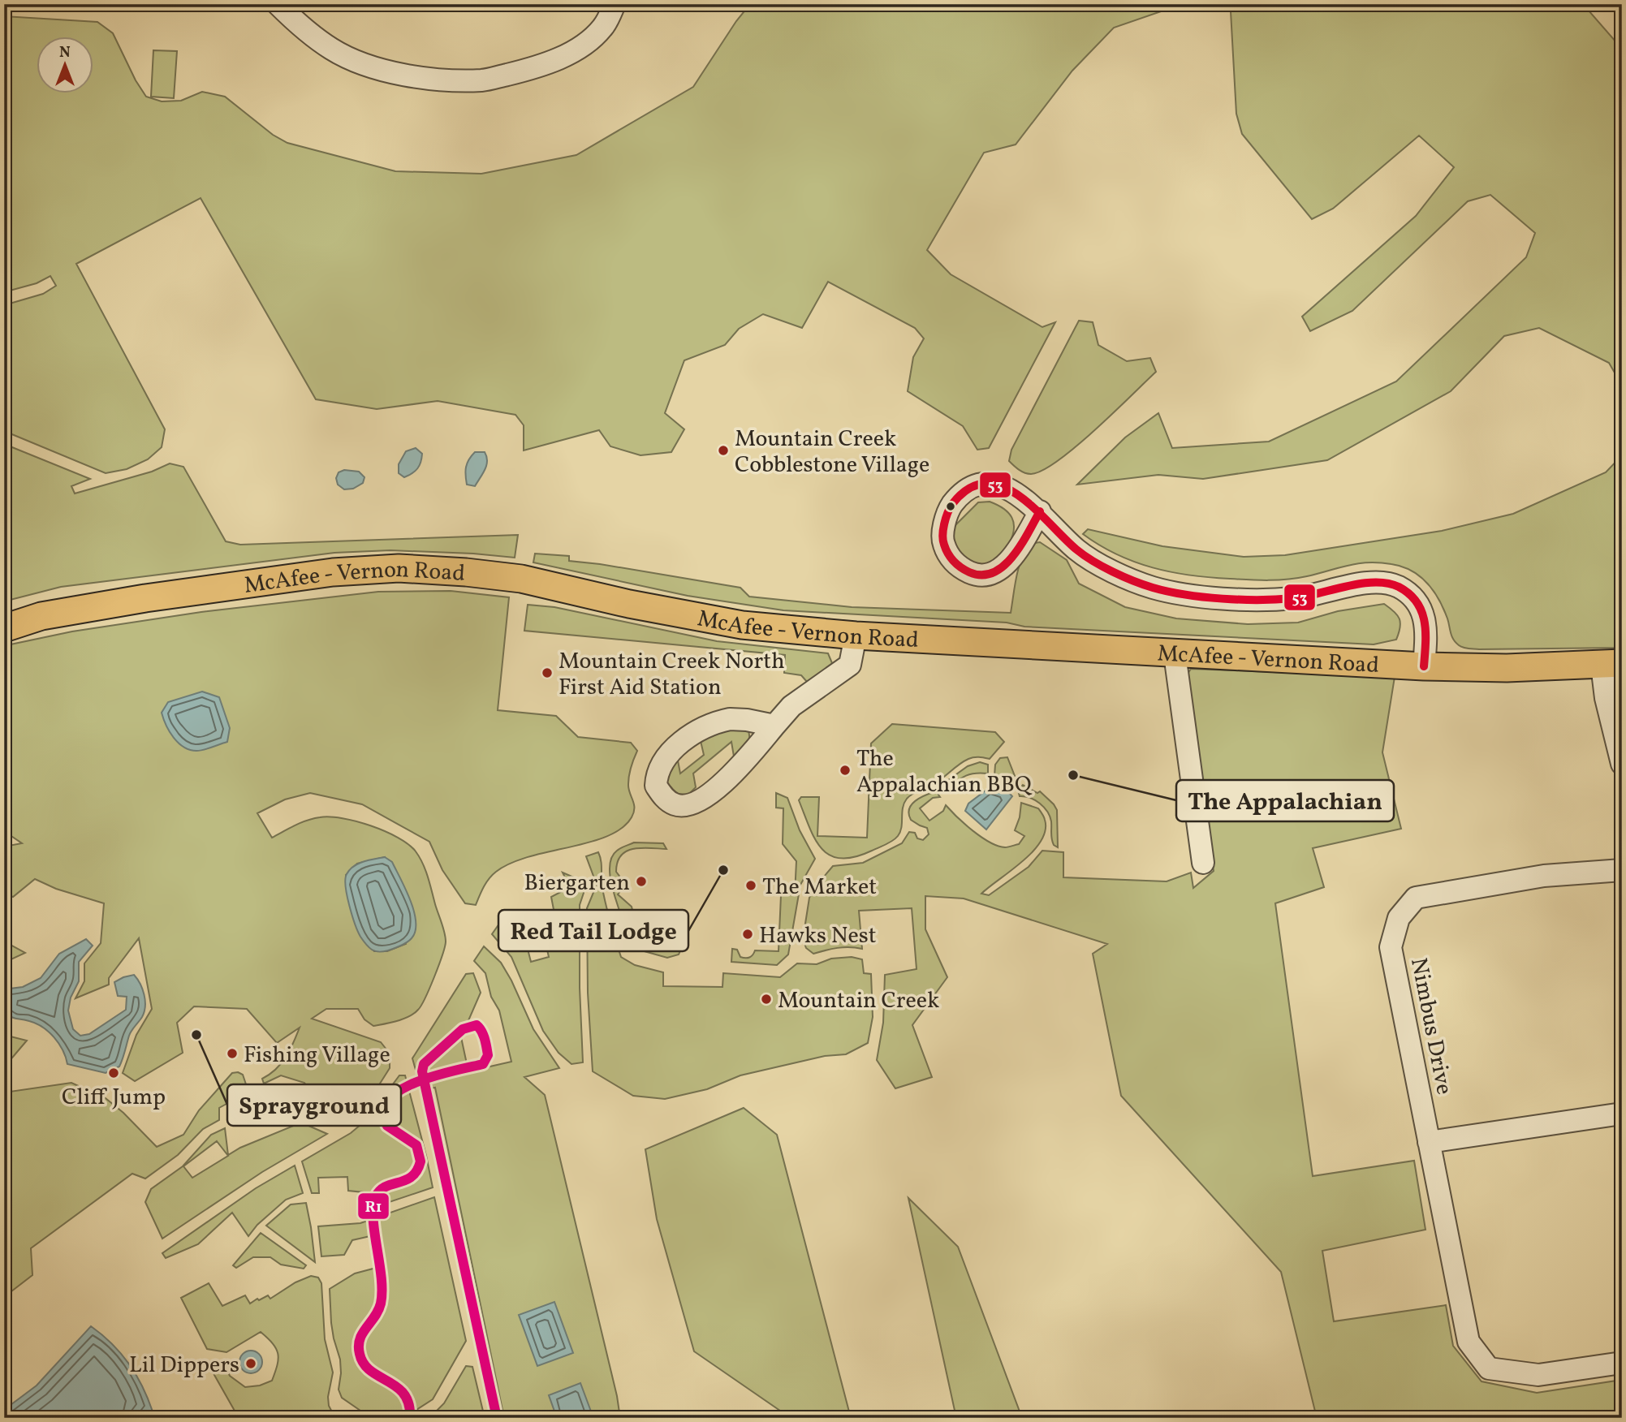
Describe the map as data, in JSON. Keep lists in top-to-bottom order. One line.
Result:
{"streets":{"main road":["McAfee - Vernon Road"],"street":["Nimbus Drive"]},"places":["Mountain Creek Cobblestone Village","Mountain Creek North First Aid Station","The Appalachian BBQ","The Appalachian","Red Tail Lodge","Biergarten","The Market","Hawks Nest","Mountain Creek","Sprayground","Fishing Village","Cliff Jump","Lil Dippers"],"lines":["transit line 53","transit line R1"],"north":"top"}
